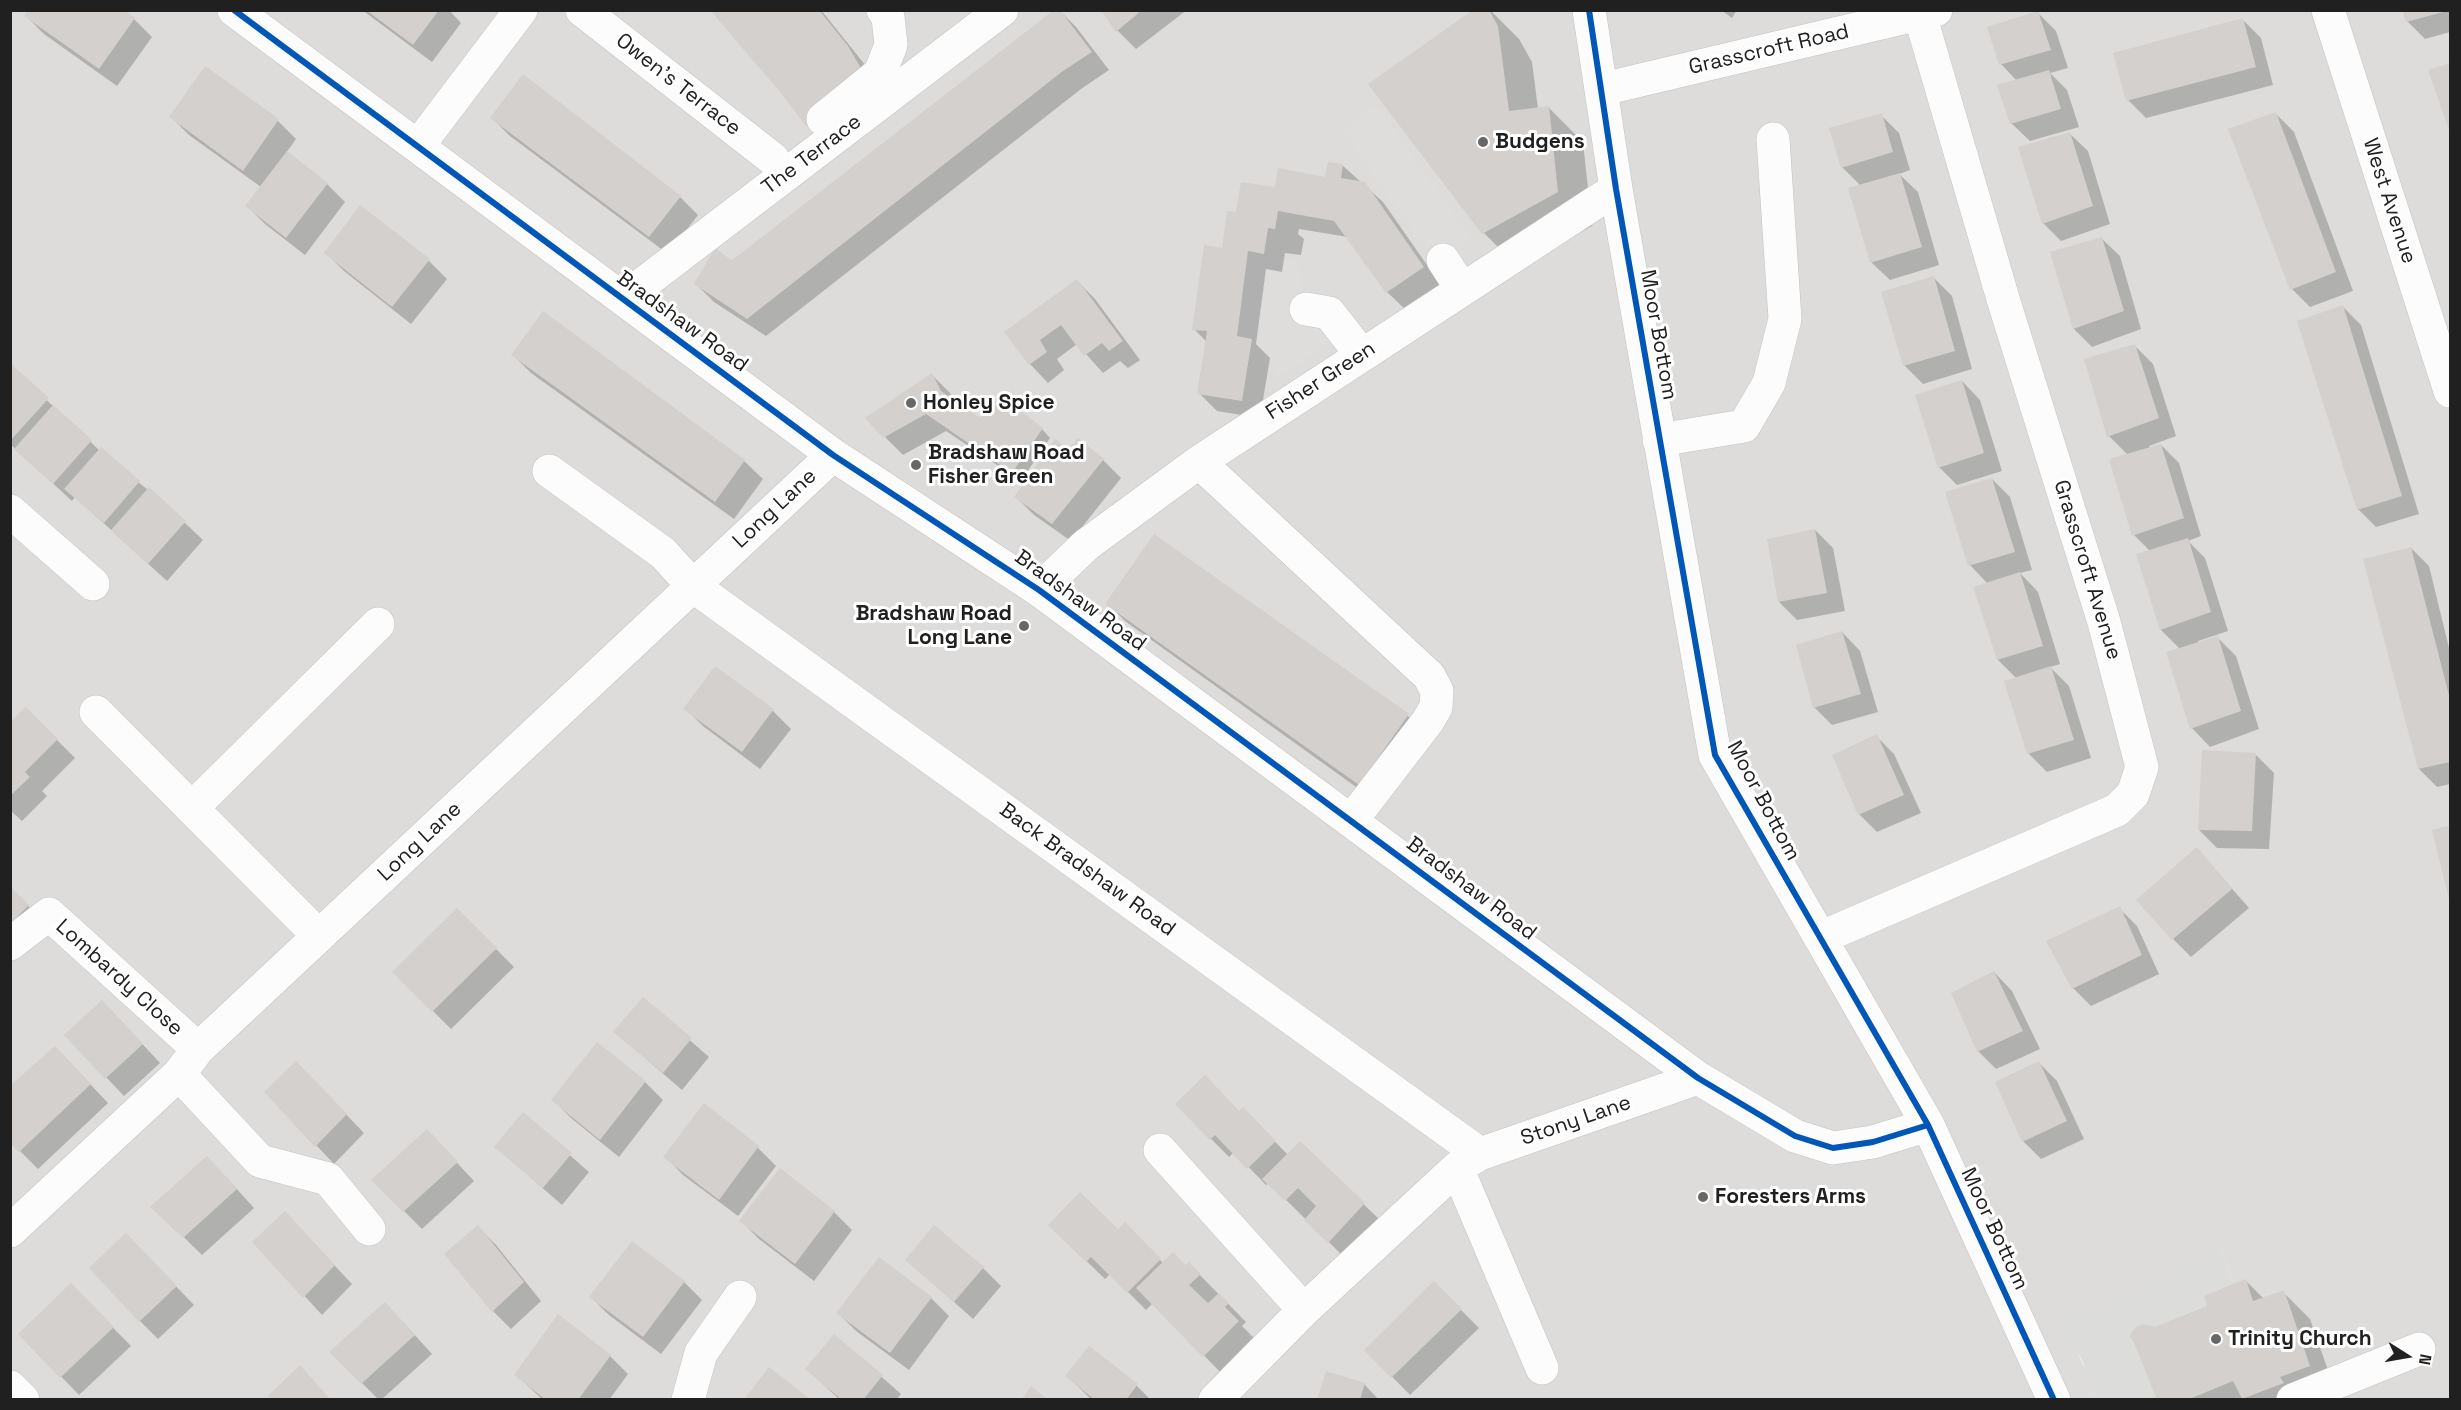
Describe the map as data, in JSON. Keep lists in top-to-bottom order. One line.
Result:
{"streets":{"street":["Grasscroft Road","Owen's Terrace","The Terrace","West Avenue","Bradshaw Road","Moor Bottom","Fisher Green","Long Lane","Grasscroft Avenue","Back Bradshaw Road","Lombardy Close","Stony Lane"]},"crossings":[["Grasscroft Road","Moor Bottom"],["Grasscroft Road","Grasscroft Avenue"],["The Terrace","Bradshaw Road"],["Bradshaw Road","Moor Bottom"],["Bradshaw Road","Fisher Green"],["Bradshaw Road","Long Lane"],["Bradshaw Road","Stony Lane"],["Moor Bottom","Fisher Green"],["Moor Bottom","Grasscroft Avenue"],["Long Lane","Back Bradshaw Road"],["Long Lane","Lombardy Close"],["Back Bradshaw Road","Stony Lane"]],"places":["Budgens","Honley Spice","Bradshaw Road Fisher Green","Bradshaw Road Long Lane","Foresters Arms","Trinity Church"],"north":"right"}
